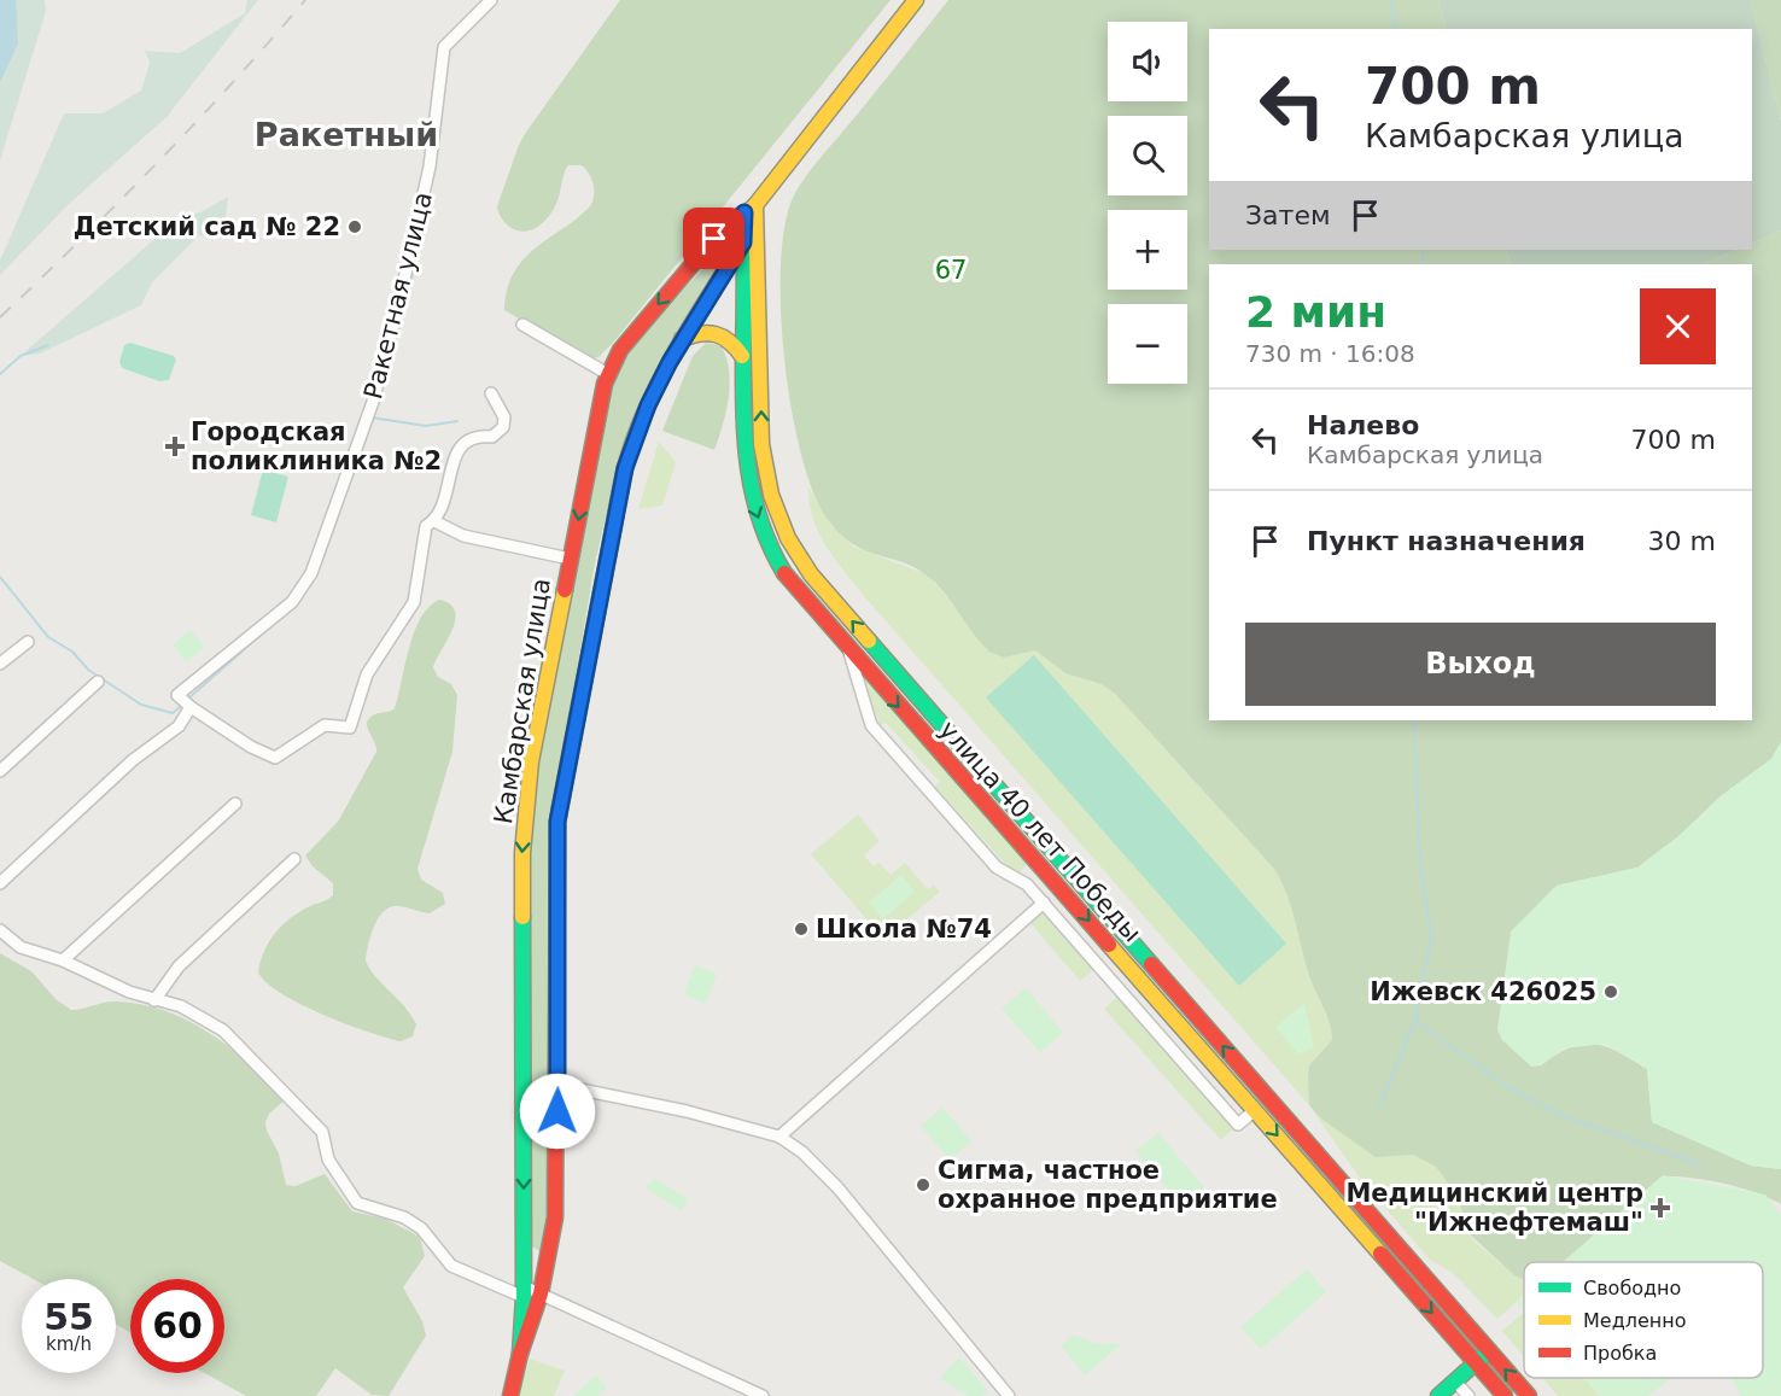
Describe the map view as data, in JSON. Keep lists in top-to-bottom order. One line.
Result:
{"streets":{"main road":["Камбарская улица","улица 40 лет Победы"],"street":["Ракетная улица"]},"crossings":[["Камбарская улица","улица 40 лет Победы"]],"districts":["Ракетный"],"parks":["67"],"places":{"other":["Детский сад № 22","Школа №74","Ижевск 426025","Сигма, частное охранное предприятие"],"health":["Городская поликлиника №2","Медицинский центр \"Ижнефтемаш\""]},"legend":["Свободно","Медленно","Пробка"],"page":{"map_buttons":["+","−"],"turn":["700 m","Камбарская улица"],"then":"Затем","heading":["2 мин","730 m · 16:08"],"list":[{"name":"Налево","note":"Камбарская улица","value":"700 m"},{"name":"Пункт назначения","value":"30 m"}],"buttons":"Выход","speed":"55 km/h","limit":"60"}}
